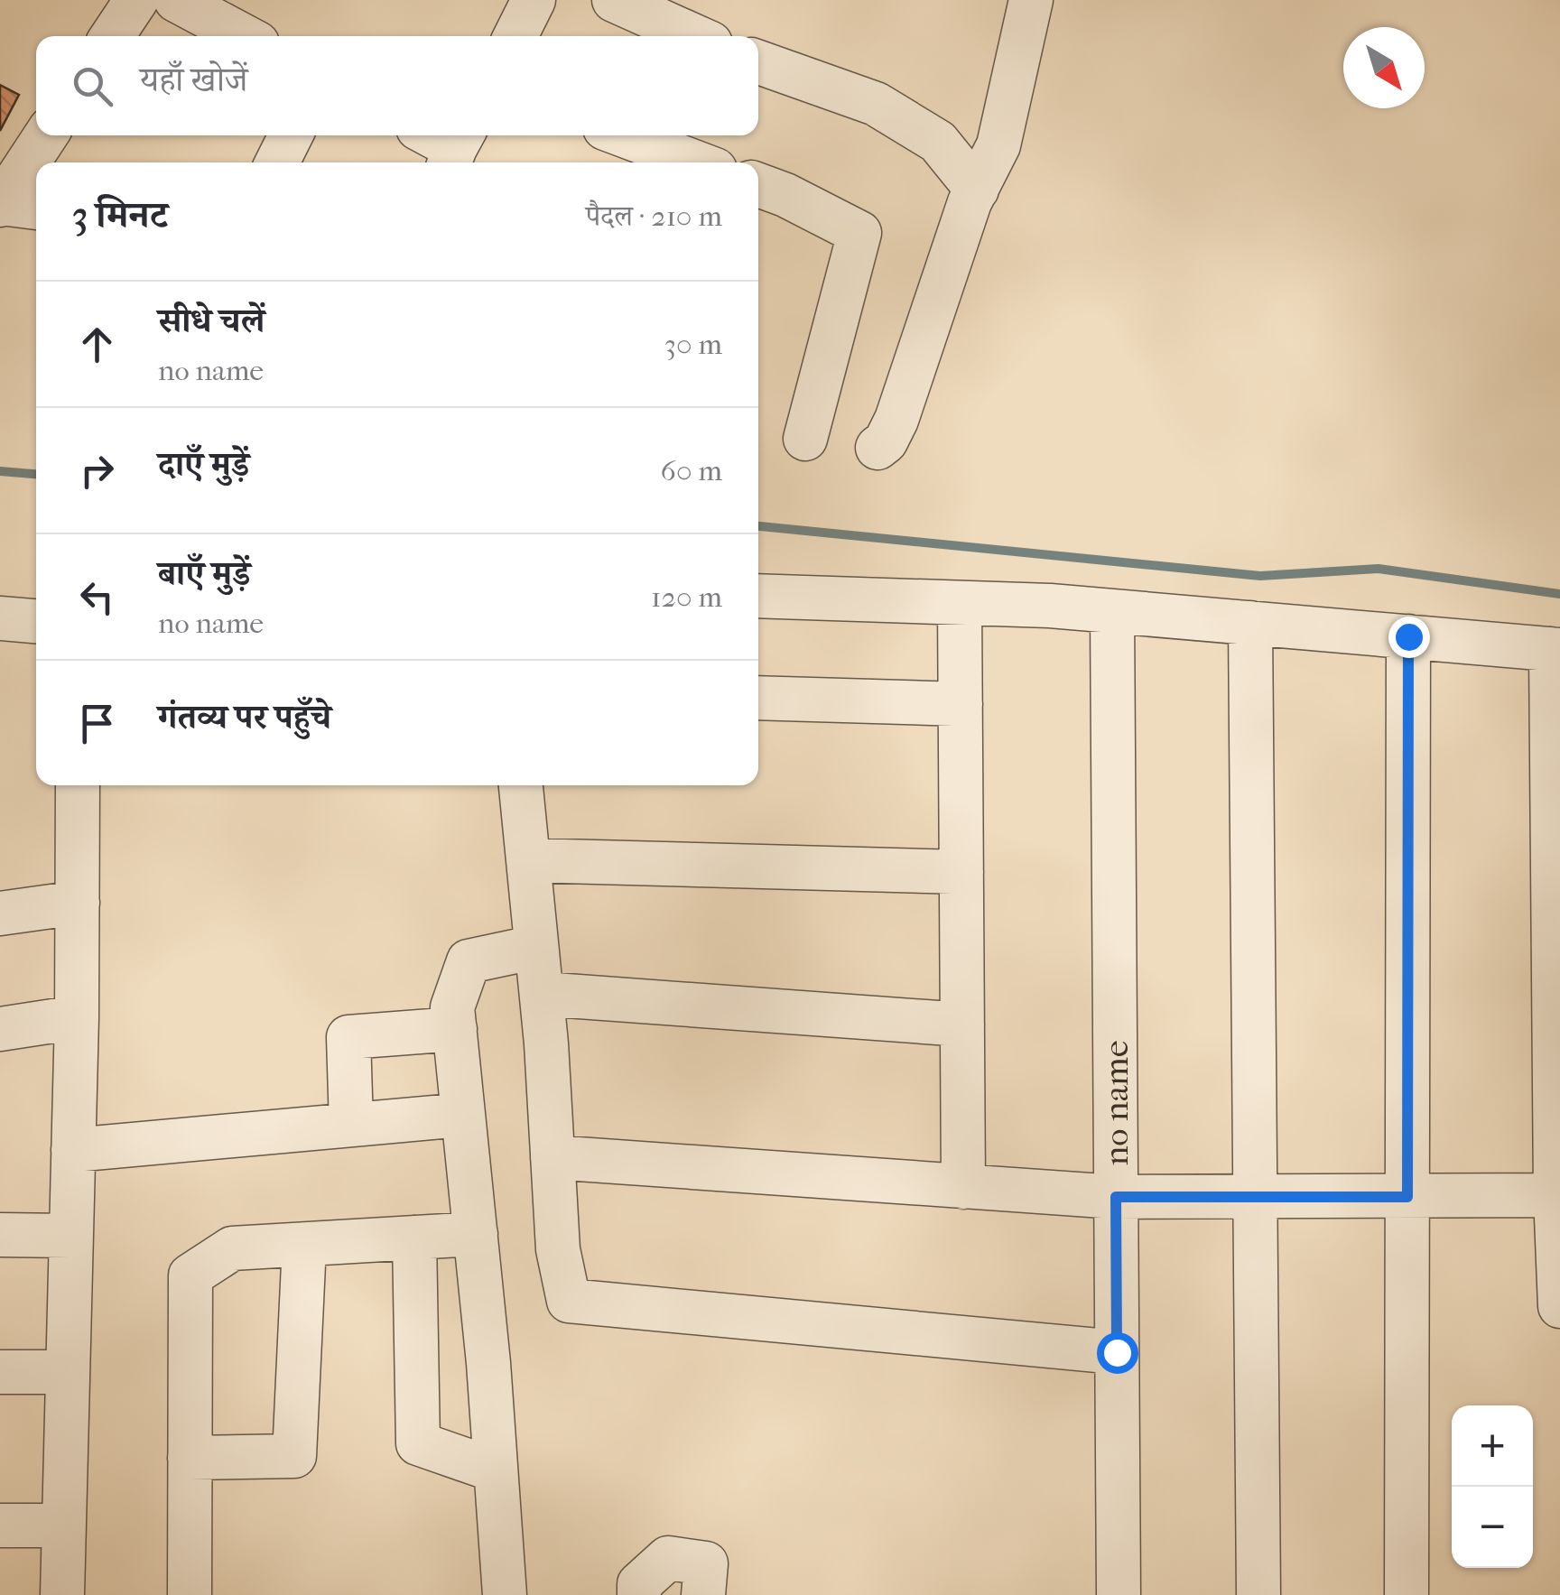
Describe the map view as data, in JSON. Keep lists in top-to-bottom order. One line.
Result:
{"streets":{"street":["no name"]},"north":"bottom right","page":{"search":"यहाँ खोजें","heading":["3 मिनट","पैदल · 210 m"],"list":[["सीधे चलें","no name","30 m"],["दाएँ मुड़ें","60 m"],["बाएँ मुड़ें","no name","120 m"],"गंतव्य पर पहुँचे"],"map_buttons":["+","−"]}}
